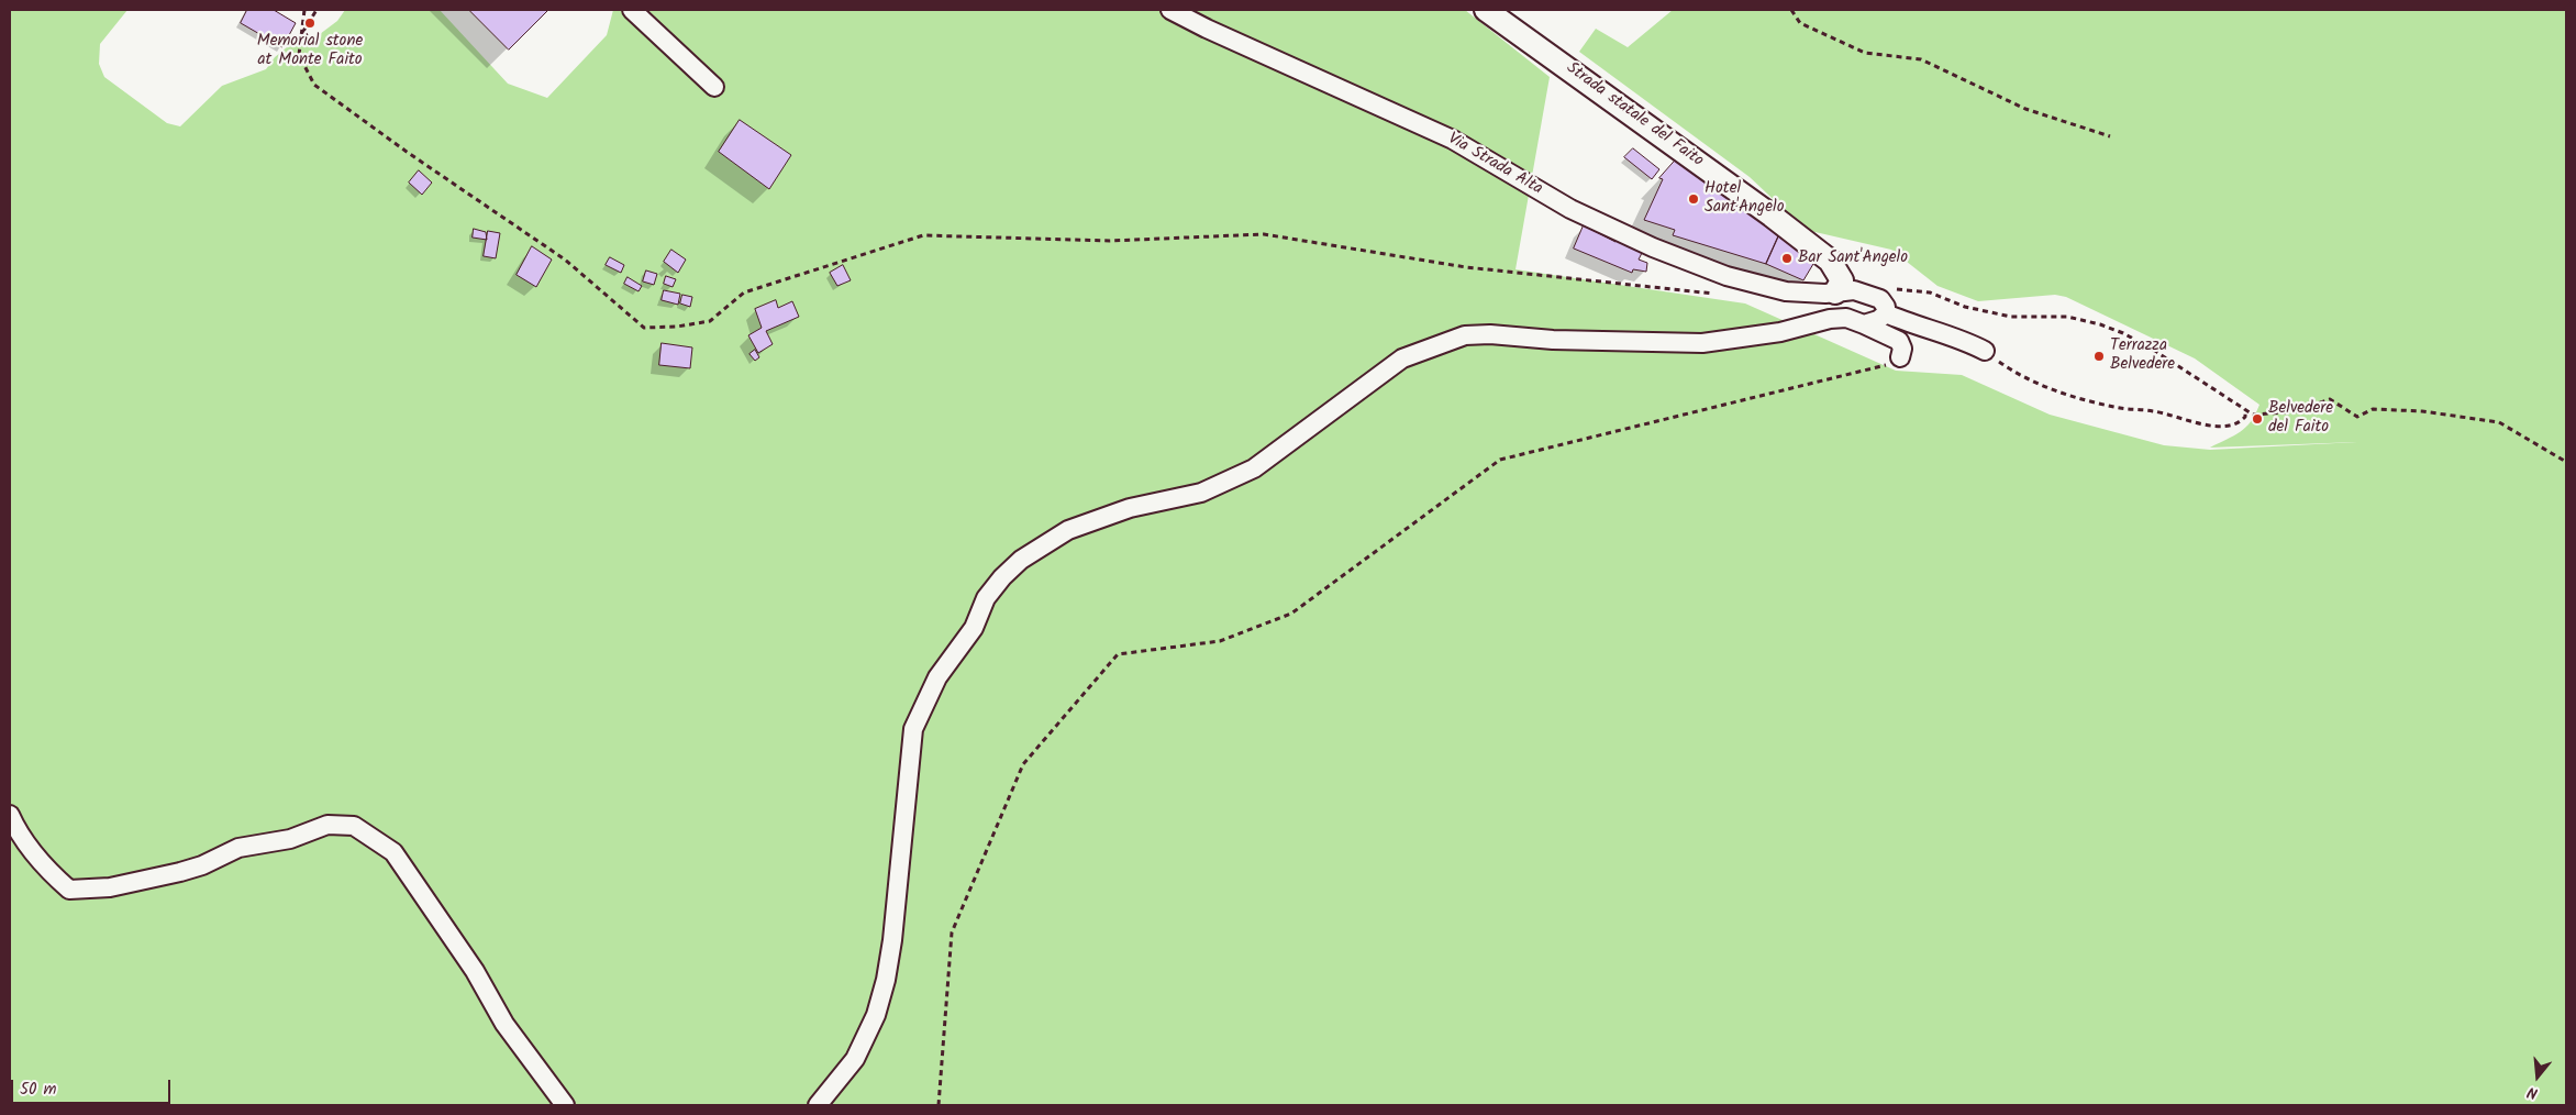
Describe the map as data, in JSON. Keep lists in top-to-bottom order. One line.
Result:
{"streets":{"street":["Strada statale del Faito","Via Strada Alta"]},"crossings":[["Strada statale del Faito","Via Strada Alta"]],"places":["Memorial stone at Monte Faito","Hotel Sant'Angelo","Bar Sant'Angelo","Terrazza Belvedere","Belvedere del Faito"],"scale_bar":"50 m","north":"bottom"}
